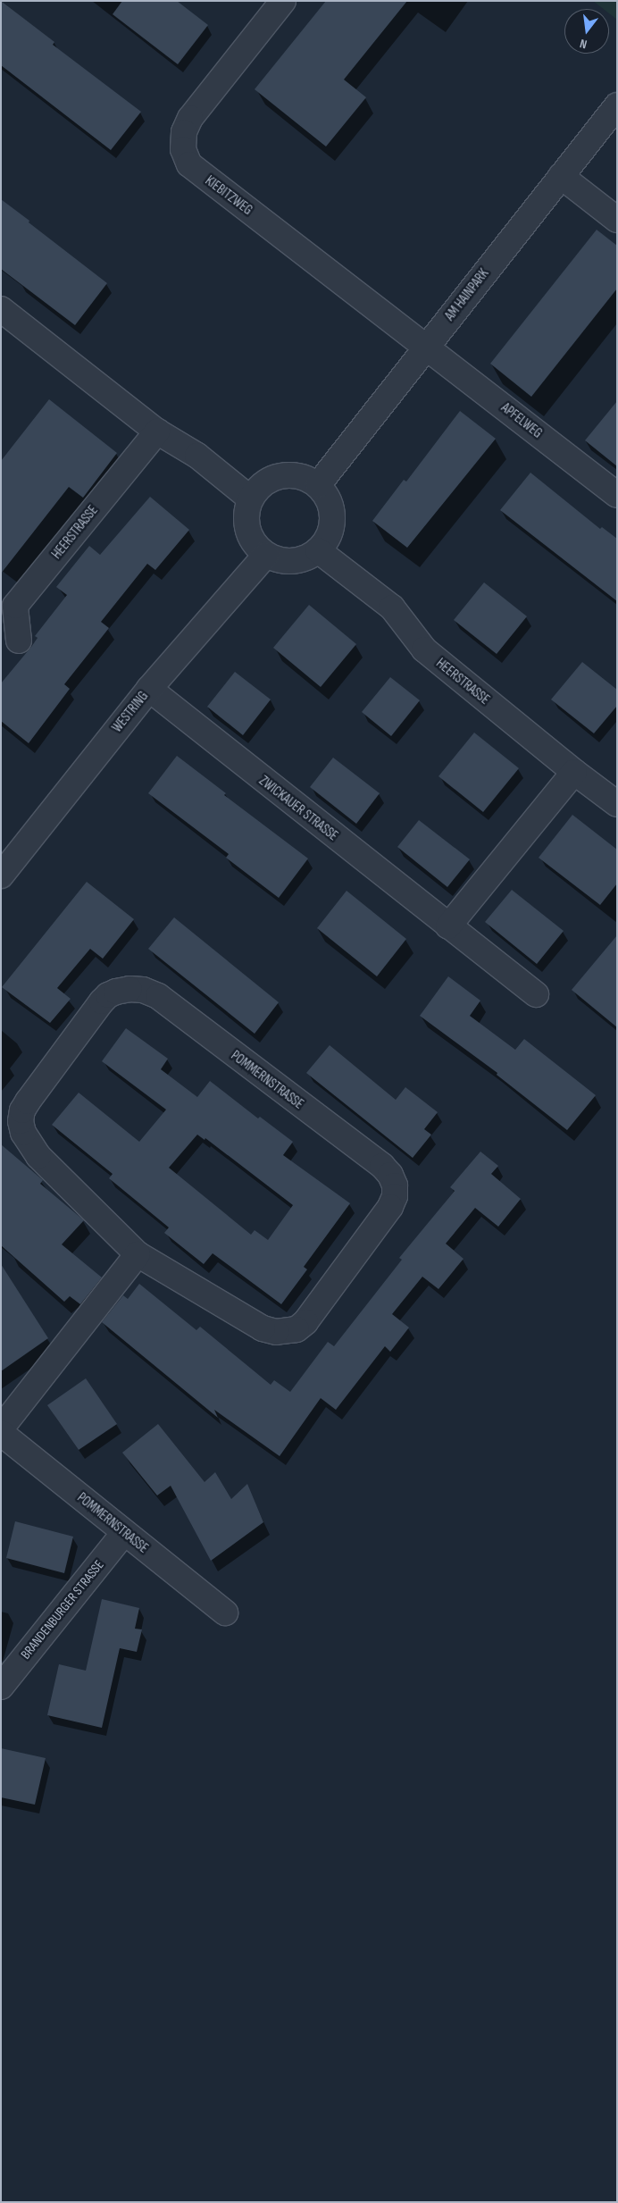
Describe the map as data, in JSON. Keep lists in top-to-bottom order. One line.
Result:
{"streets":{"street":["KIEBITZWEG","AM HAINPARK","APFELWEG","HEERSTRASSE","WESTRING","ZWICKAUER STRASSE","POMMERNSTRASSE","BRANDENBURGER STRASSE"]},"crossings":[["KIEBITZWEG","AM HAINPARK"],["KIEBITZWEG","APFELWEG"],["AM HAINPARK","APFELWEG"],["AM HAINPARK","HEERSTRASSE"],["AM HAINPARK","WESTRING"],["HEERSTRASSE","WESTRING"],["WESTRING","ZWICKAUER STRASSE"],["POMMERNSTRASSE","BRANDENBURGER STRASSE"]],"north":"bottom"}
